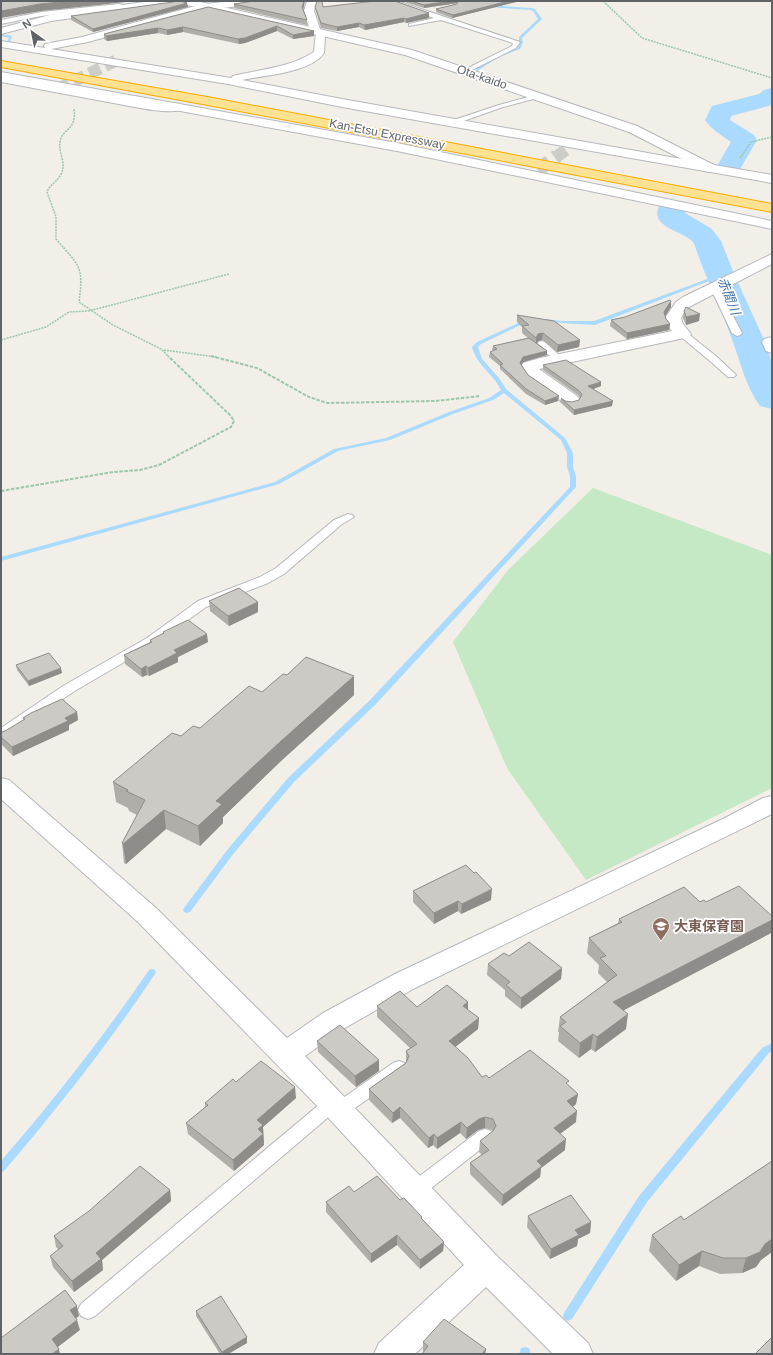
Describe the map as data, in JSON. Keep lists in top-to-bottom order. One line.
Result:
{"streets":{"highway":["Kan-Etsu Expressway"],"street":["Ota-kaido"]},"water":["赤間川"],"places":{"school or university":["大東保育園"]},"north":"top left"}
